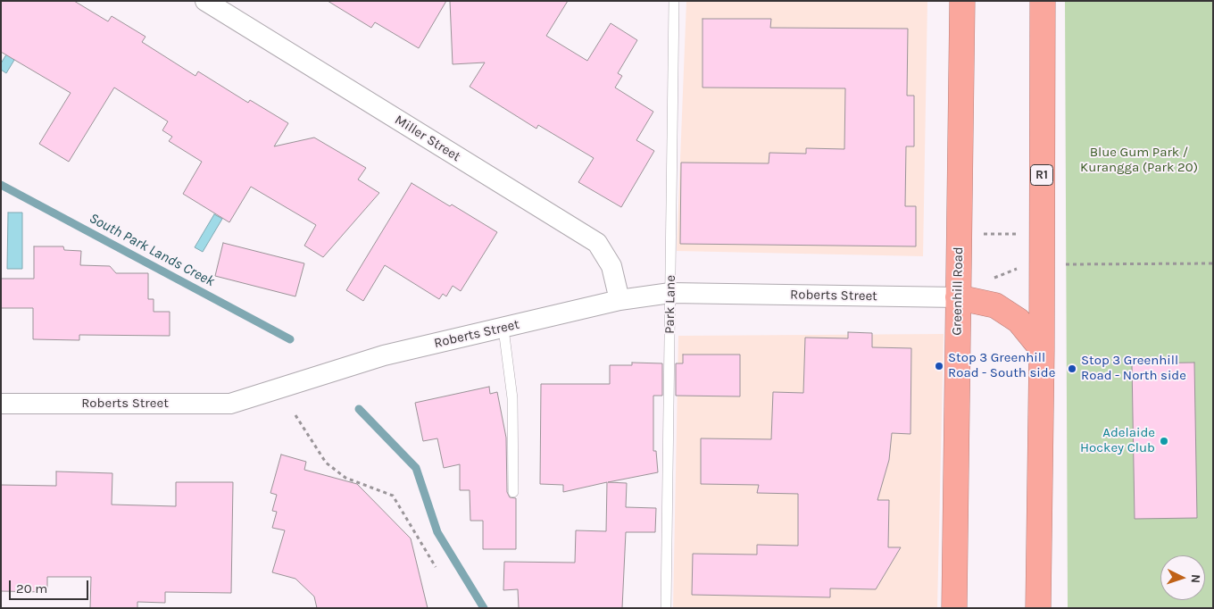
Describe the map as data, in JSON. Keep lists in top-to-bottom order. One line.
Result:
{"streets":{"highway":["R1","Greenhill Road"],"street":["Miller Street","Roberts Street"],"lane":["Park Lane"]},"crossings":[["Miller Street","Roberts Street"],["Greenhill Road","Roberts Street"],["Roberts Street","Park Lane"]],"water":["South Park Lands Creek"],"parks":["Blue Gum Park / Kurangga (Park 20)"],"places":["Stop 3 Greenhill Road - South side","Stop 3 Greenhill Road - North side","Adelaide Hockey Club"],"scale_bar":"20 m","north":"right"}
